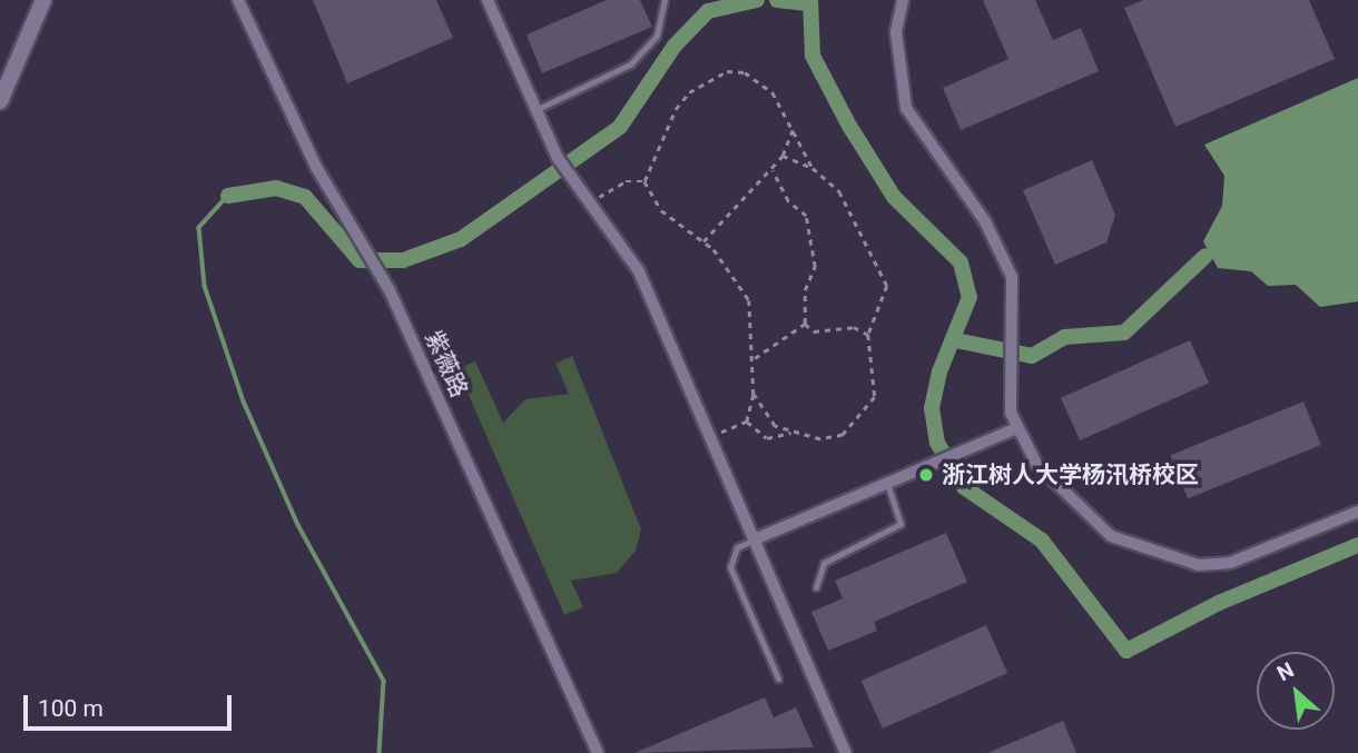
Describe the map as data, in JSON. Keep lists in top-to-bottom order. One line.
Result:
{"streets":{"street":["紫薇路"]},"places":["浙江树人大学杨汛桥校区"],"scale_bar":"100 m","north":"top left"}
